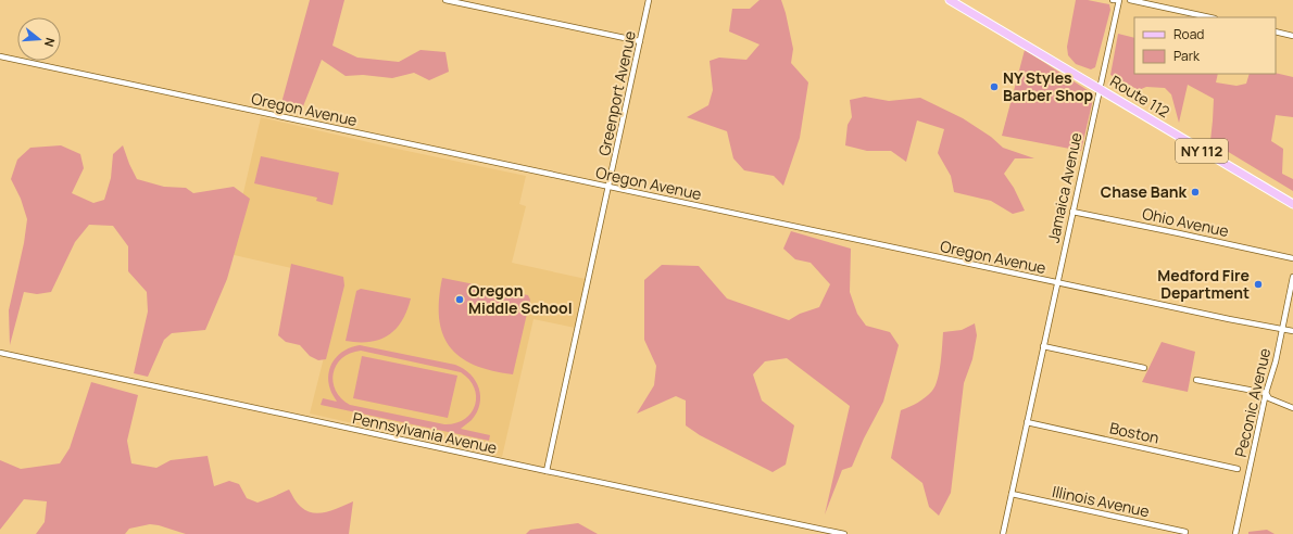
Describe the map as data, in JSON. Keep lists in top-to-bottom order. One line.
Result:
{"streets":{"main road":["Route 112","NY 112"],"street":["Greenport Avenue","Oregon Avenue","Jamaica Avenue","Ohio Avenue","Peconic Avenue","Pennsylvania Avenue","Boston","Illinois Avenue"]},"crossings":[["Greenport Avenue","Oregon Avenue"],["Greenport Avenue","Pennsylvania Avenue"],["Route 112","Jamaica Avenue"],["Oregon Avenue","Jamaica Avenue"],["Oregon Avenue","Peconic Avenue"],["Jamaica Avenue","Ohio Avenue"],["Jamaica Avenue","Boston"],["Jamaica Avenue","Illinois Avenue"]],"places":["NY Styles Barber Shop","Chase Bank","Medford Fire Department","Oregon Middle School"],"legend":["Road","Park"],"north":"right"}
